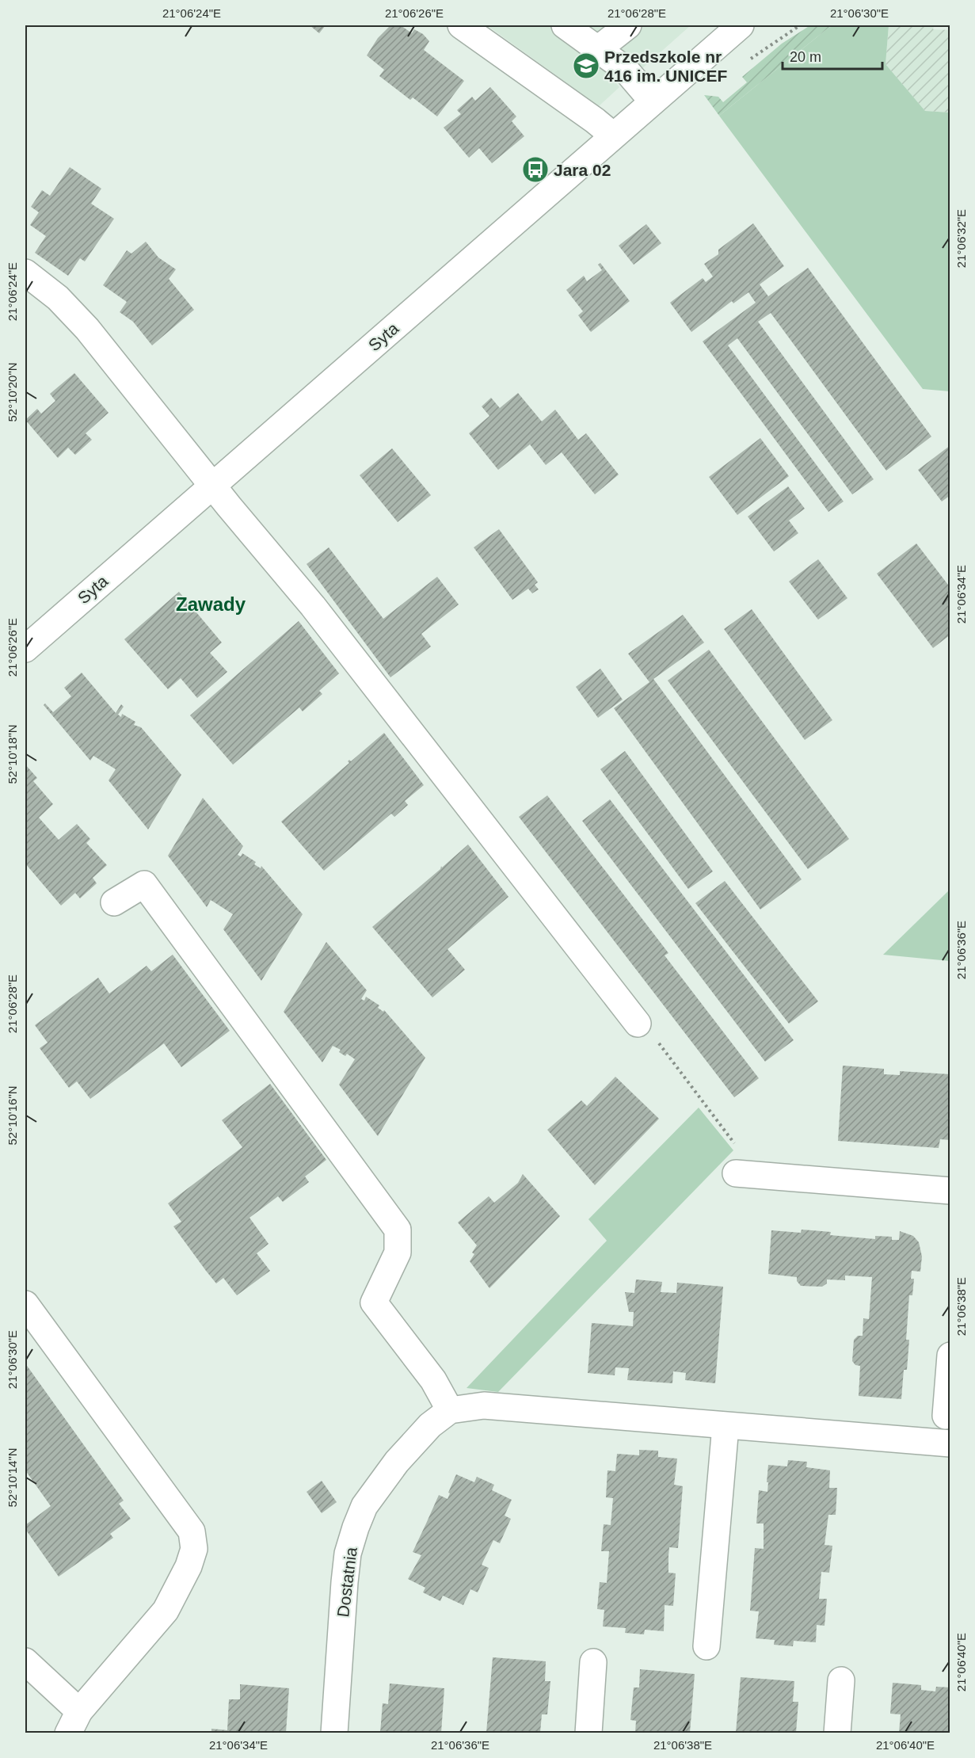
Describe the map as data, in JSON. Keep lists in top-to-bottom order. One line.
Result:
{"streets":{"street":["Syta","Dostatnia"]},"districts":["Zawady"],"places":{"school or university":["Przedszkole nr 416 im. UNICEF"],"bus stop":["Jara 02"]},"scale_bar":"20 m","coordinates":["21°06'24\"E","21°06'26\"E","21°06'28\"E","21°06'30\"E","21°06'32\"E","52°10'20\"N","21°06'34\"E","52°10'18\"N","21°06'36\"E","52°10'16\"N","21°06'38\"E","52°10'14\"N","21°06'40\"E"]}
